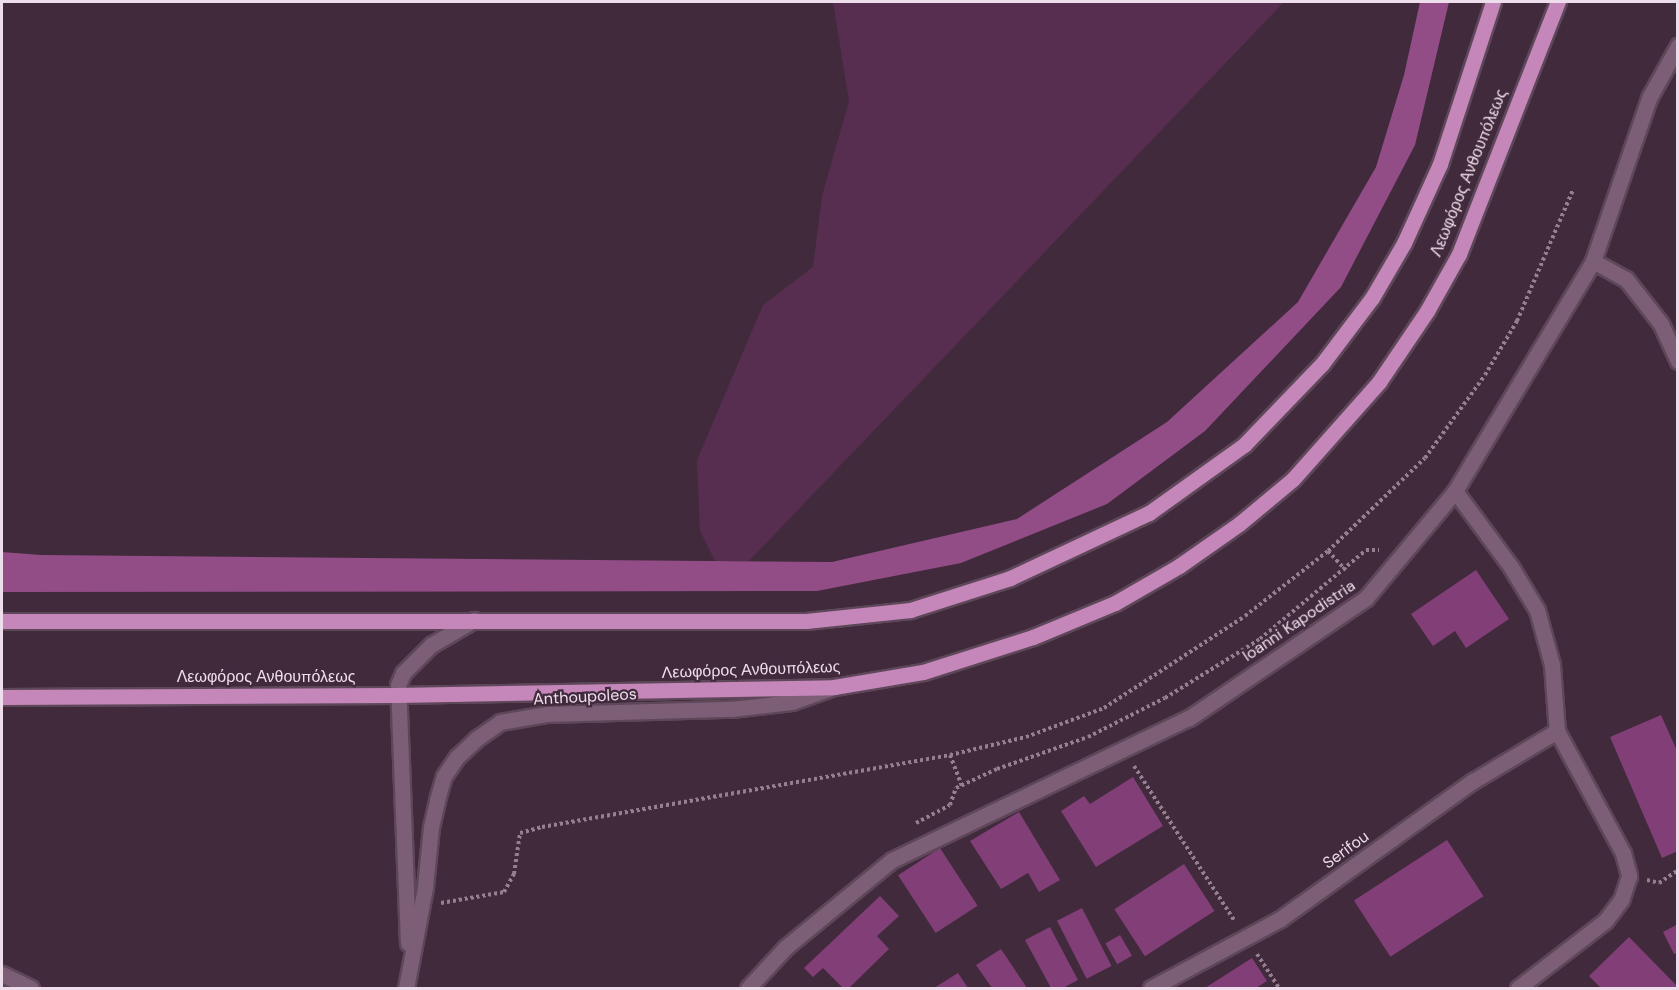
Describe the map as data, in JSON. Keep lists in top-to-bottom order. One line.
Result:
{"streets":{"main road":["Λεωφόρος Ανθουπόλεως"],"street":["Ioanni Kapodistria","Anthoupoleos","Serifou"]},"crossings":[["Λεωφόρος Ανθουπόλεως","Anthoupoleos"]]}
